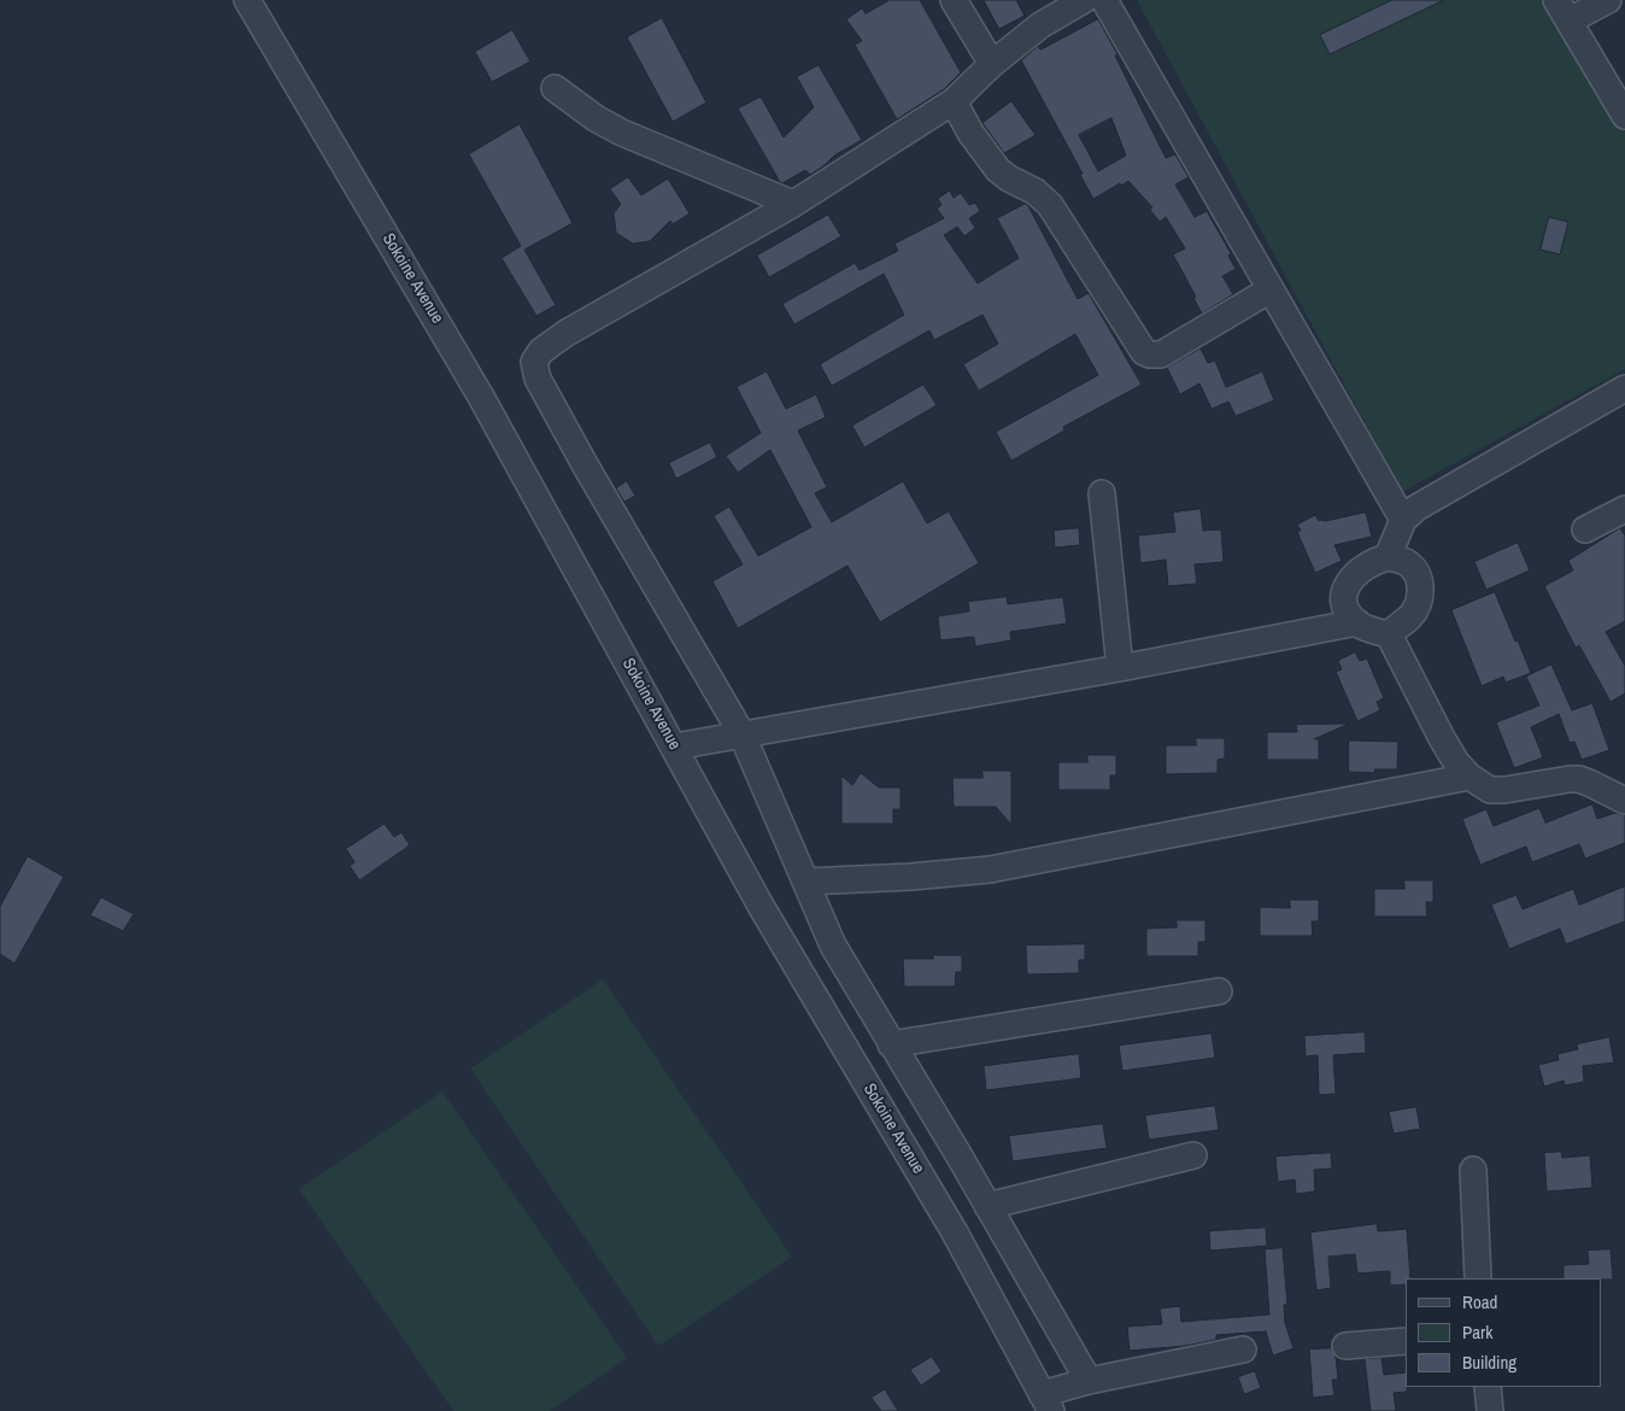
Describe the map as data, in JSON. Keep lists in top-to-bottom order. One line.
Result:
{"streets":{"street":["Sokoine Avenue"]},"legend":["Road","Park","Building"]}
